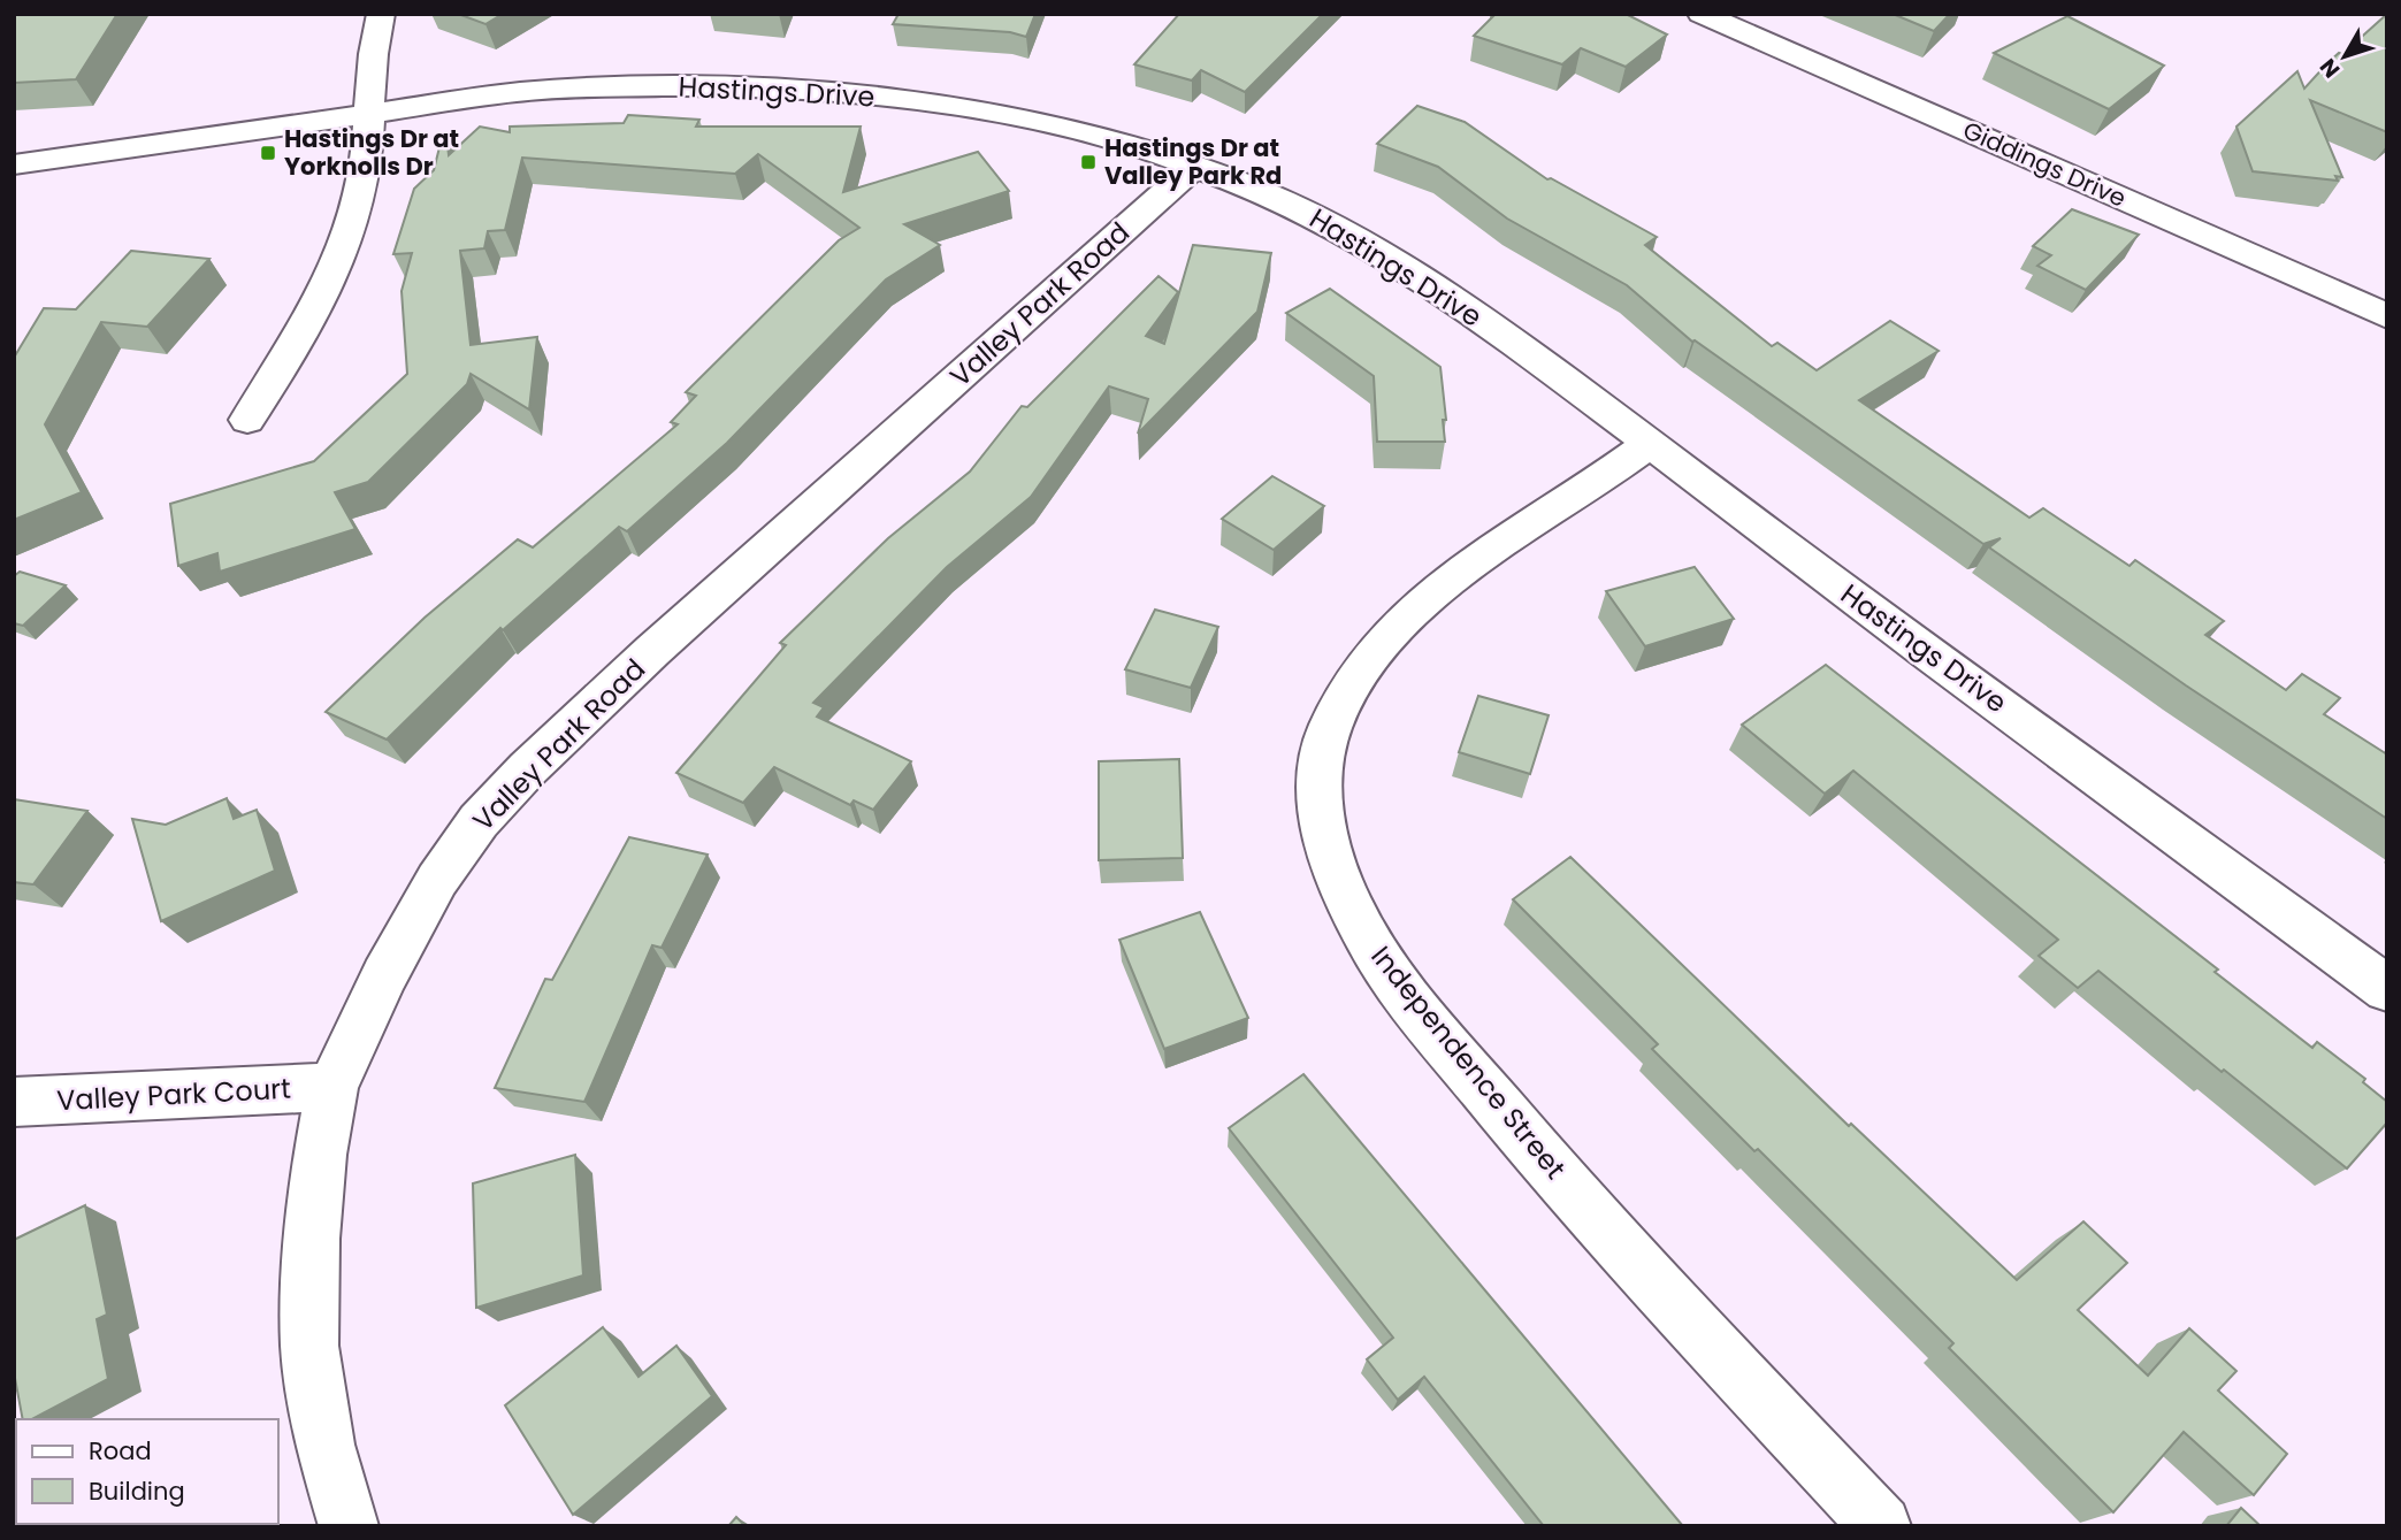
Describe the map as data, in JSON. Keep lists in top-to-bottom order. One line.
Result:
{"streets":{"street":["Hastings Drive","Giddings Drive","Valley Park Road","Independence Street","Valley Park Court"]},"crossings":[["Hastings Drive","Valley Park Road"],["Hastings Drive","Independence Street"],["Valley Park Road","Valley Park Court"]],"places":{"transit":["Hastings Dr at Yorknolls Dr","Hastings Dr at Valley Park Rd"]},"legend":["Road","Building"],"north":"bottom left"}
